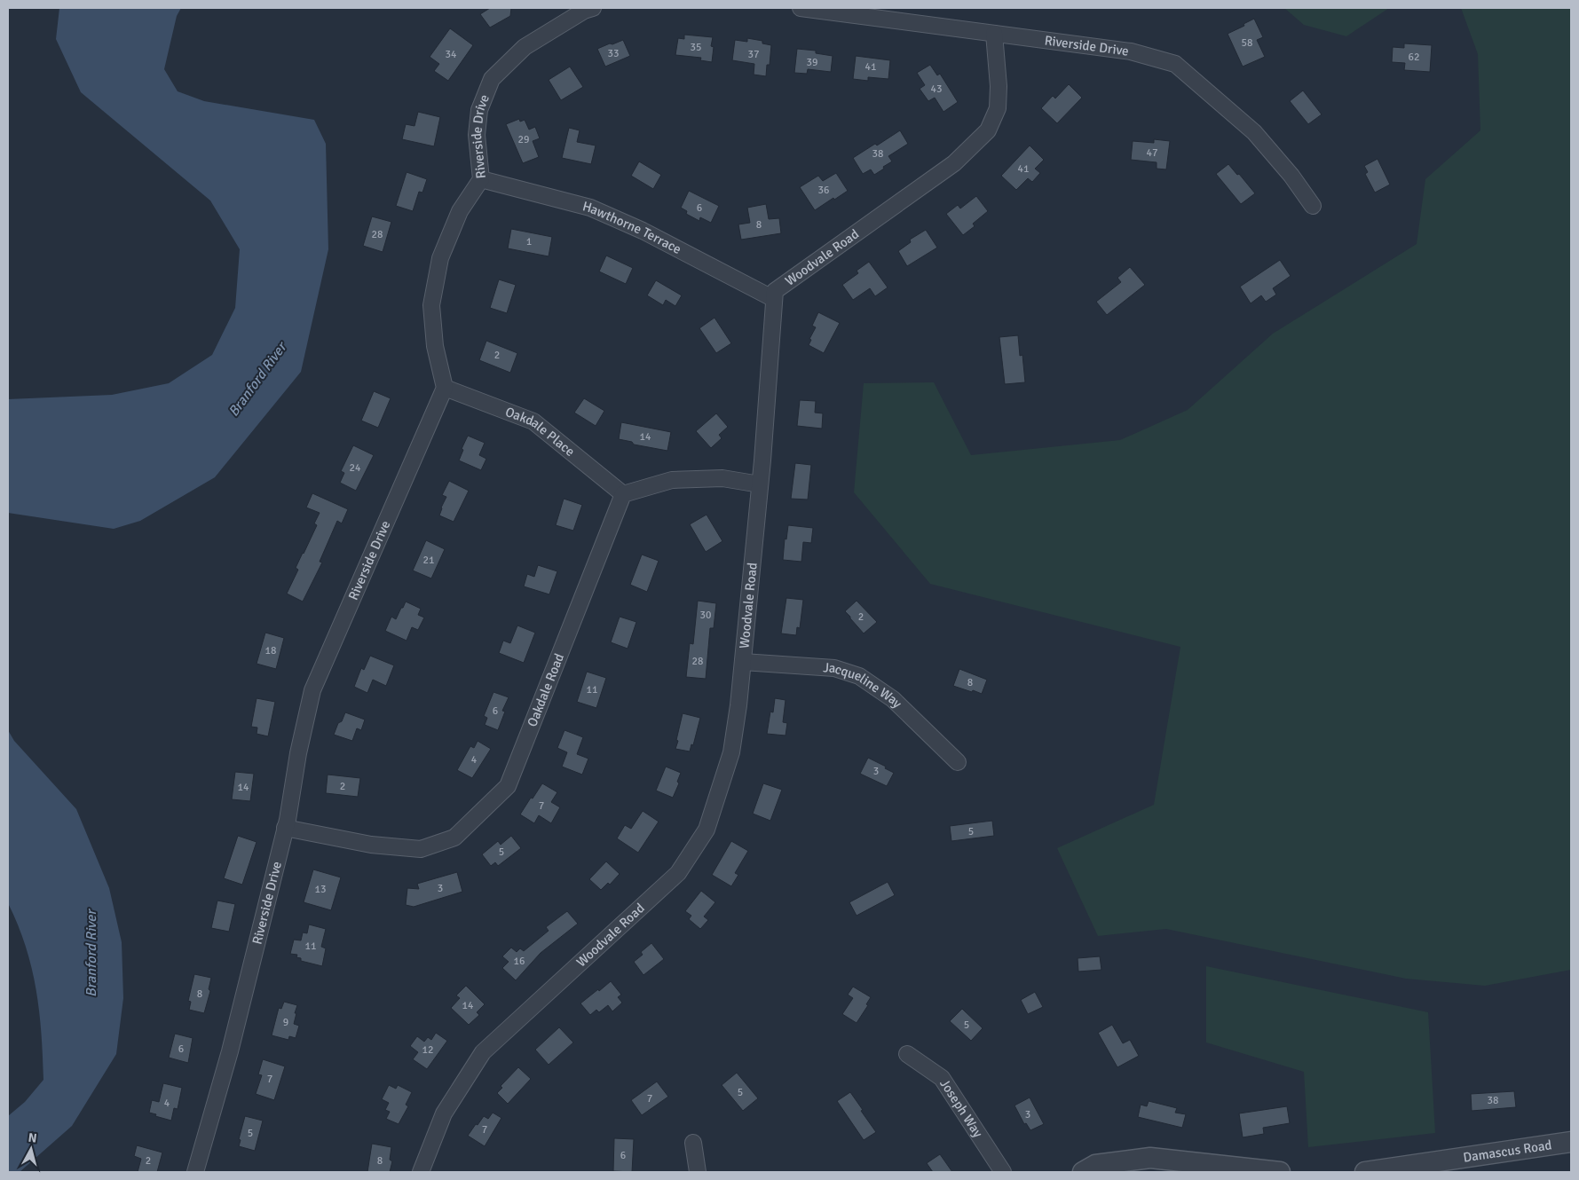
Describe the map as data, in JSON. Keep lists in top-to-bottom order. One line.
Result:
{"streets":{"street":["Riverside Drive","Hawthorne Terrace","Woodvale Road","Oakdale Place","Jacqueline Way","Oakdale Road","Joseph Way","Damascus Road"]},"crossings":[["Riverside Drive","Hawthorne Terrace"],["Riverside Drive","Woodvale Road"],["Riverside Drive","Oakdale Place"],["Riverside Drive","Oakdale Road"],["Hawthorne Terrace","Woodvale Road"],["Woodvale Road","Jacqueline Way"],["Oakdale Place","Oakdale Road"]],"water":["Branford River"],"house_numbers":["58","35","33","34","37","62","39","41","43","29","47","38","41","36","6","8","28","1","2","14","24","21","30","2","18","28","8","11","6","4","3","2","14","7","5","5","3","13","11","16","8","14","9","5","6","12","7","5","7","38","4","3","7","5","6","2","8"],"north":"top"}
